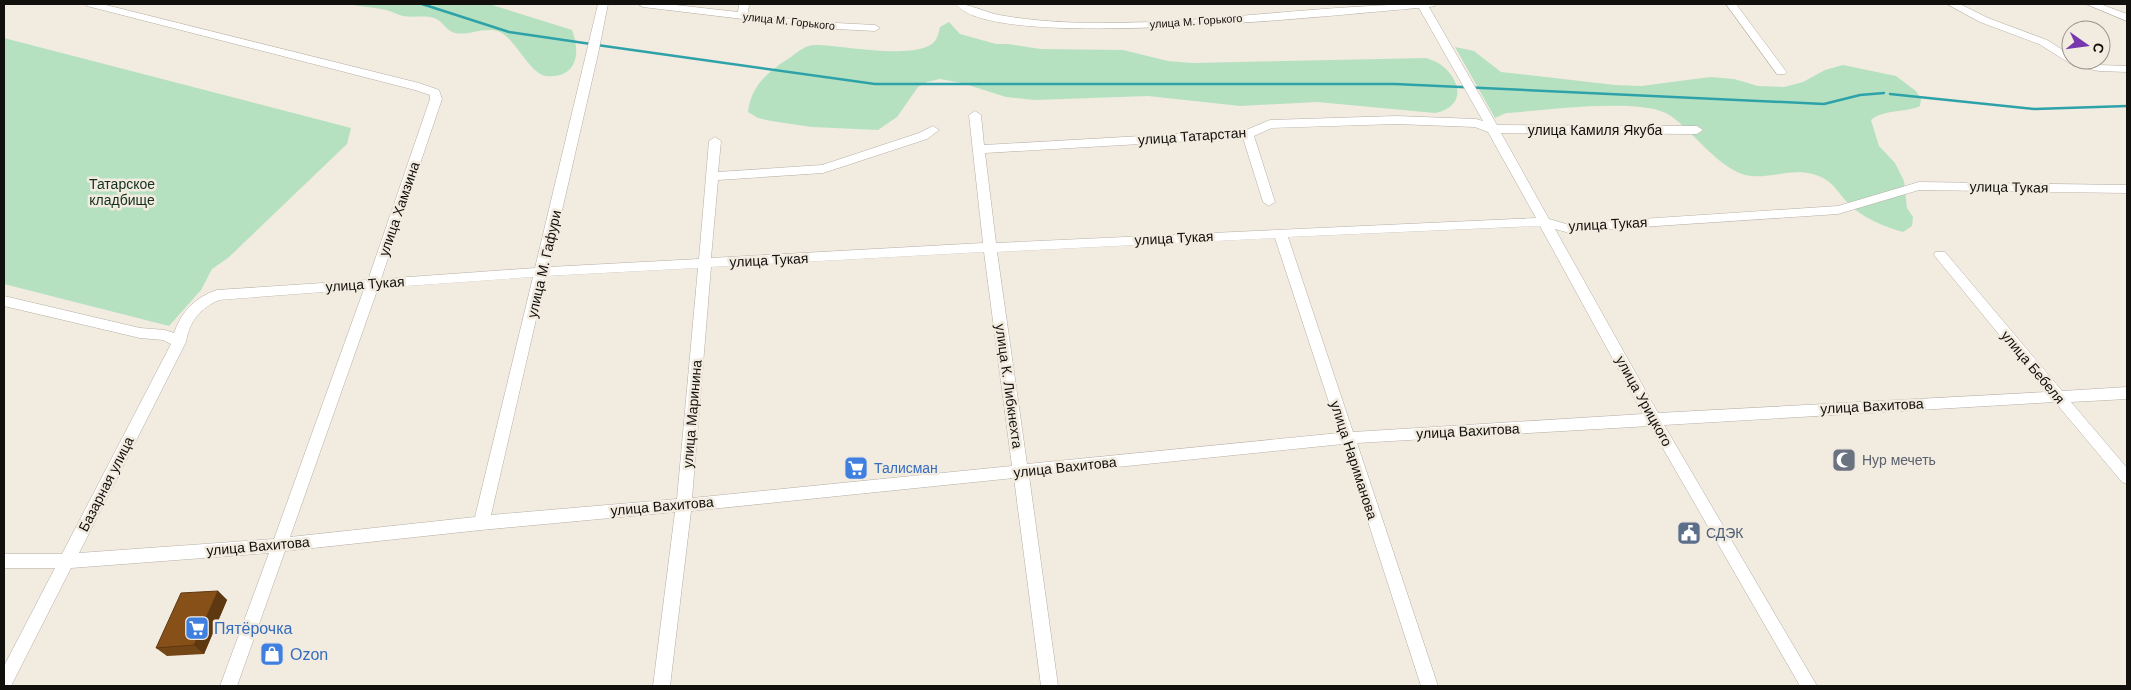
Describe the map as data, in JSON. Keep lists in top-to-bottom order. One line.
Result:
{"streets":{"street":["улица М. Горького","улица Камиля Якуба","улица Татарстан","улица Тукая","улица Хамзина","улица М. Гафури","улица Бебеля","улица К. Либкнехта","улица Урицкого","улица Вахитова","улица Маринина","улица Нариманова","Базарная улица"]},"crossings":[["улица М. Горького","улица Урицкого"],["улица Камиля Якуба","улица Татарстан"],["улица Камиля Якуба","улица Урицкого"],["улица Татарстан","улица К. Либкнехта"],["улица Татарстан","улица Урицкого"],["улица Тукая","улица Хамзина"],["улица Тукая","улица М. Гафури"],["улица Тукая","улица К. Либкнехта"],["улица Тукая","улица Урицкого"],["улица Тукая","улица Маринина"],["улица Тукая","улица Нариманова"],["улица Тукая","Базарная улица"],["улица Хамзина","улица Вахитова"],["улица М. Гафури","улица Вахитова"],["улица Бебеля","улица Вахитова"],["улица К. Либкнехта","улица Вахитова"],["улица Урицкого","улица Вахитова"],["улица Вахитова","улица Маринина"],["улица Вахитова","улица Нариманова"],["улица Вахитова","Базарная улица"]],"parks":["Татарское кладбище"],"places":{"mosque":["Нур мечеть"],"supermarket":["Талисман","Пятёрочка"],"public building":["СДЭК"],"shop":["Ozon"]},"north":"right"}
